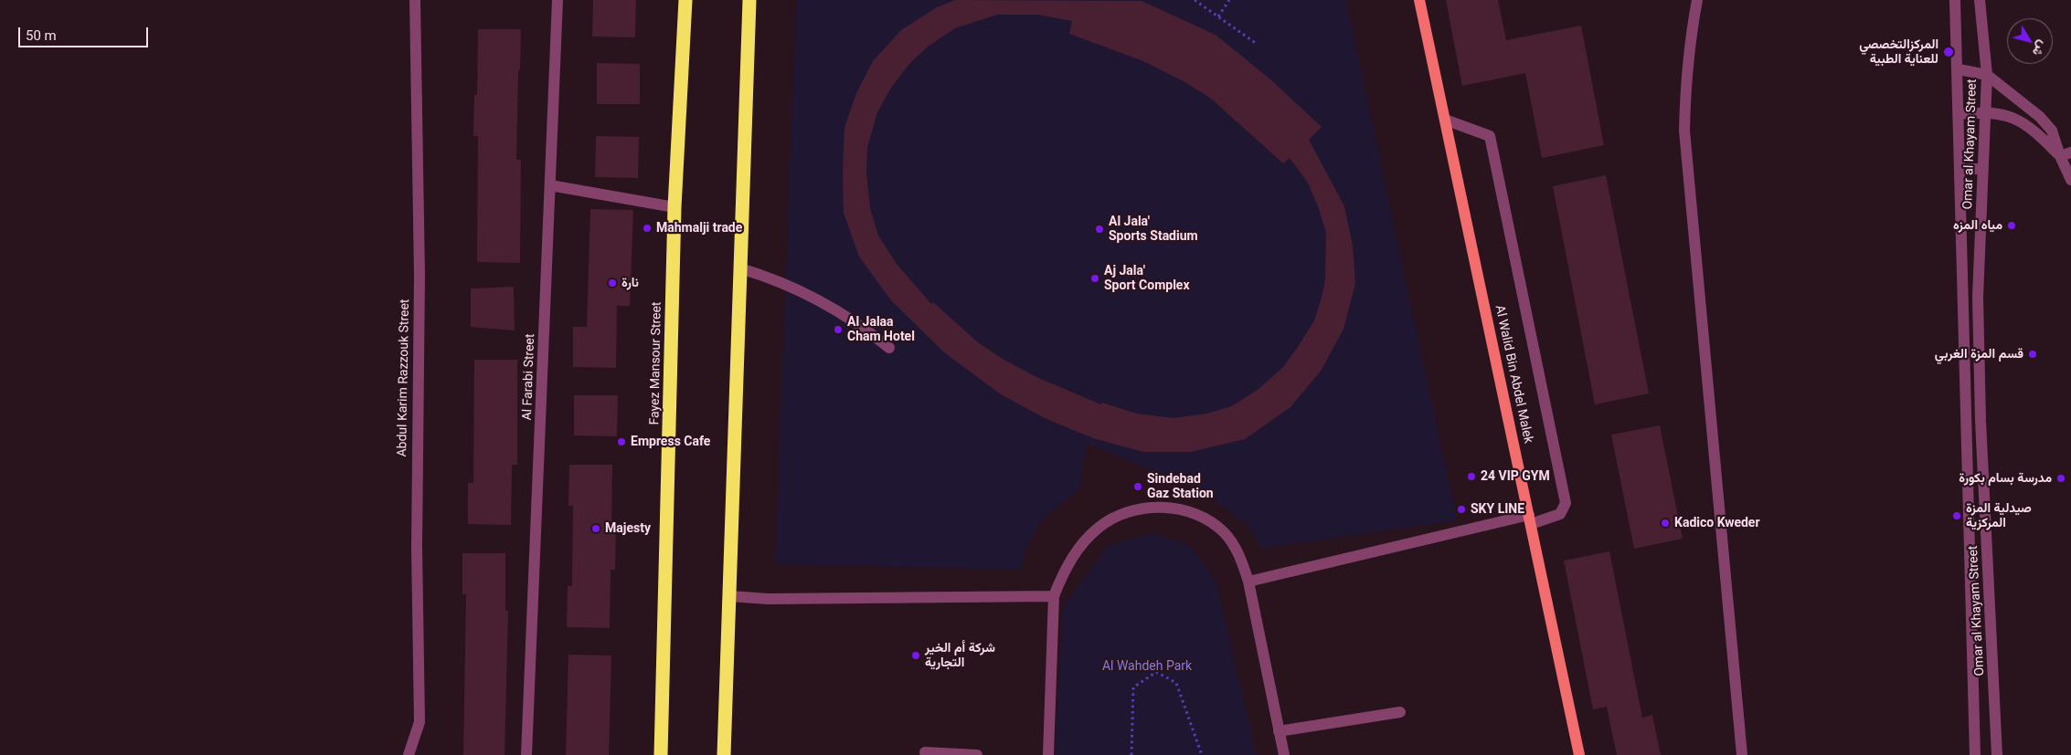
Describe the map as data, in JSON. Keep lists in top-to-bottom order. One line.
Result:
{"streets":{"highway":["Fayez Mansour Street"],"main road":["Al Walid Bin Abdel Malek"],"street":["Omar al Khayam Street","Al Farabi Street","Abdul Karim Razzouk Street"]},"parks":["Al Wahdeh Park"],"places":["المركزالتخصصي للعناية الطبية","مياه المزه","Mahmalji trade","Al Jala' Sports Stadium","Aj Jala' Sport Complex","نارة","Al Jalaa Cham Hotel","قسم المزة الغربي","Empress Cafe","24 VIP GYM","مدرسة بسام بكورة","Sindebad Gaz Station","SKY LINE","صيدلية المزة المركزية","Kadico Kweder","Majesty","شركة أم الخير التجارية"],"scale_bar":"50 m","north":"bottom right"}
